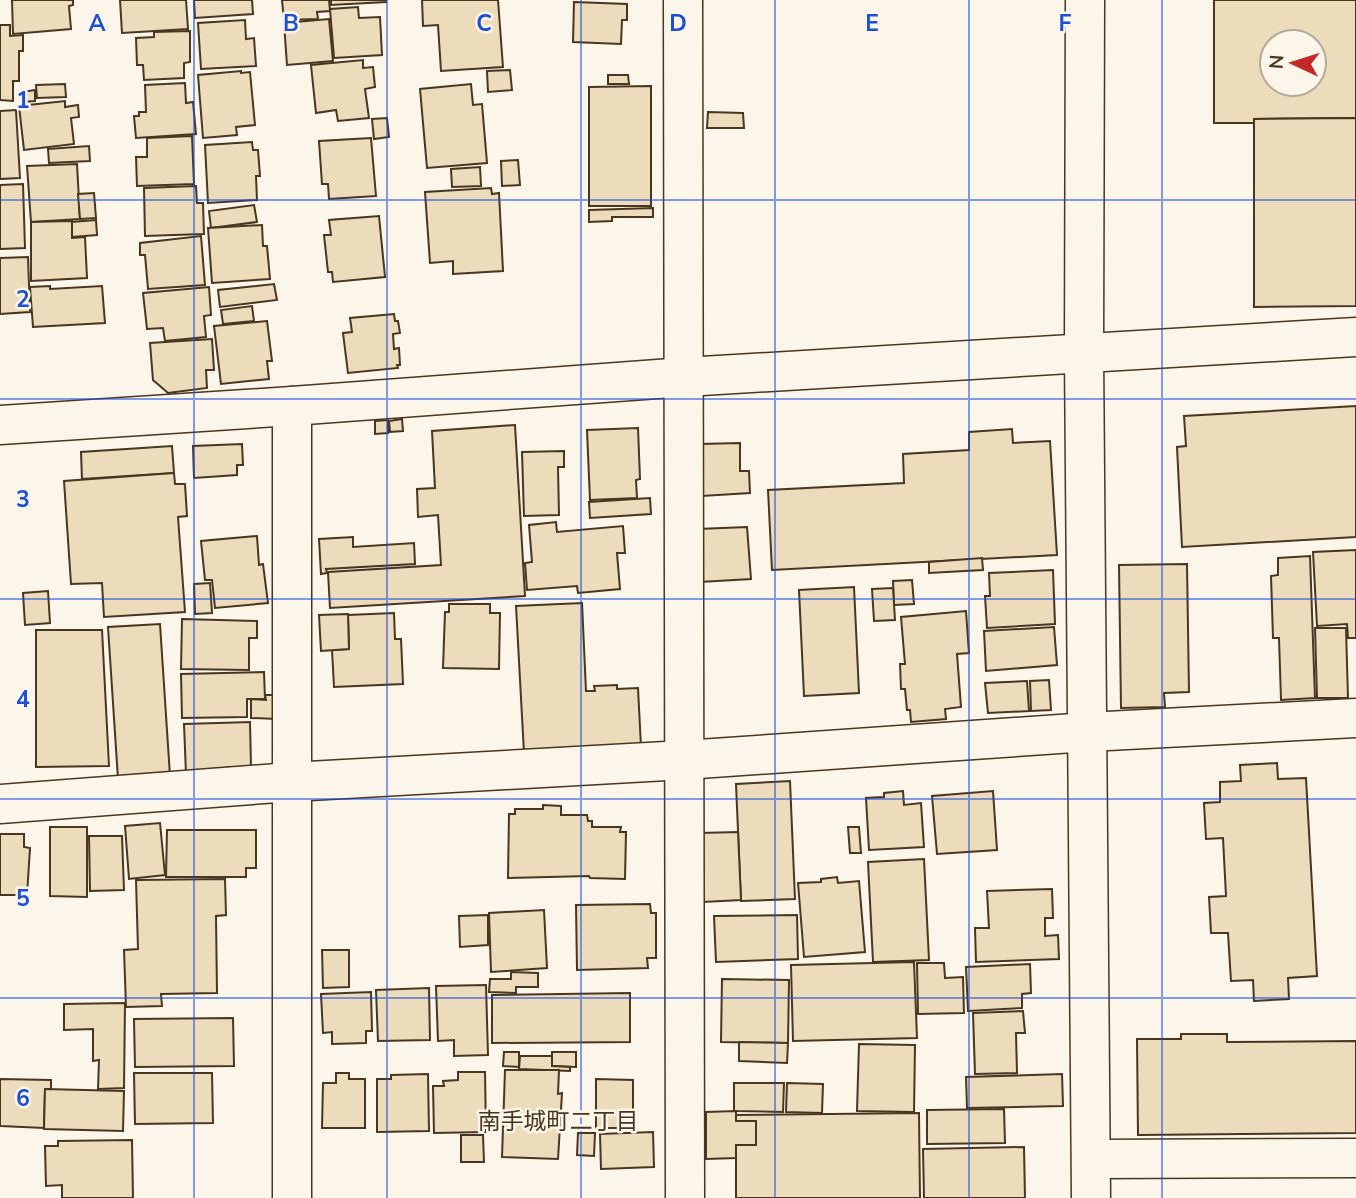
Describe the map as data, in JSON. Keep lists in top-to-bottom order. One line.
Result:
{"districts":["南手城町二丁目"],"north":"left","grid":{"columns":["A","B","C","D","E","F"],"rows":["1","2","3","4","5","6"]}}
